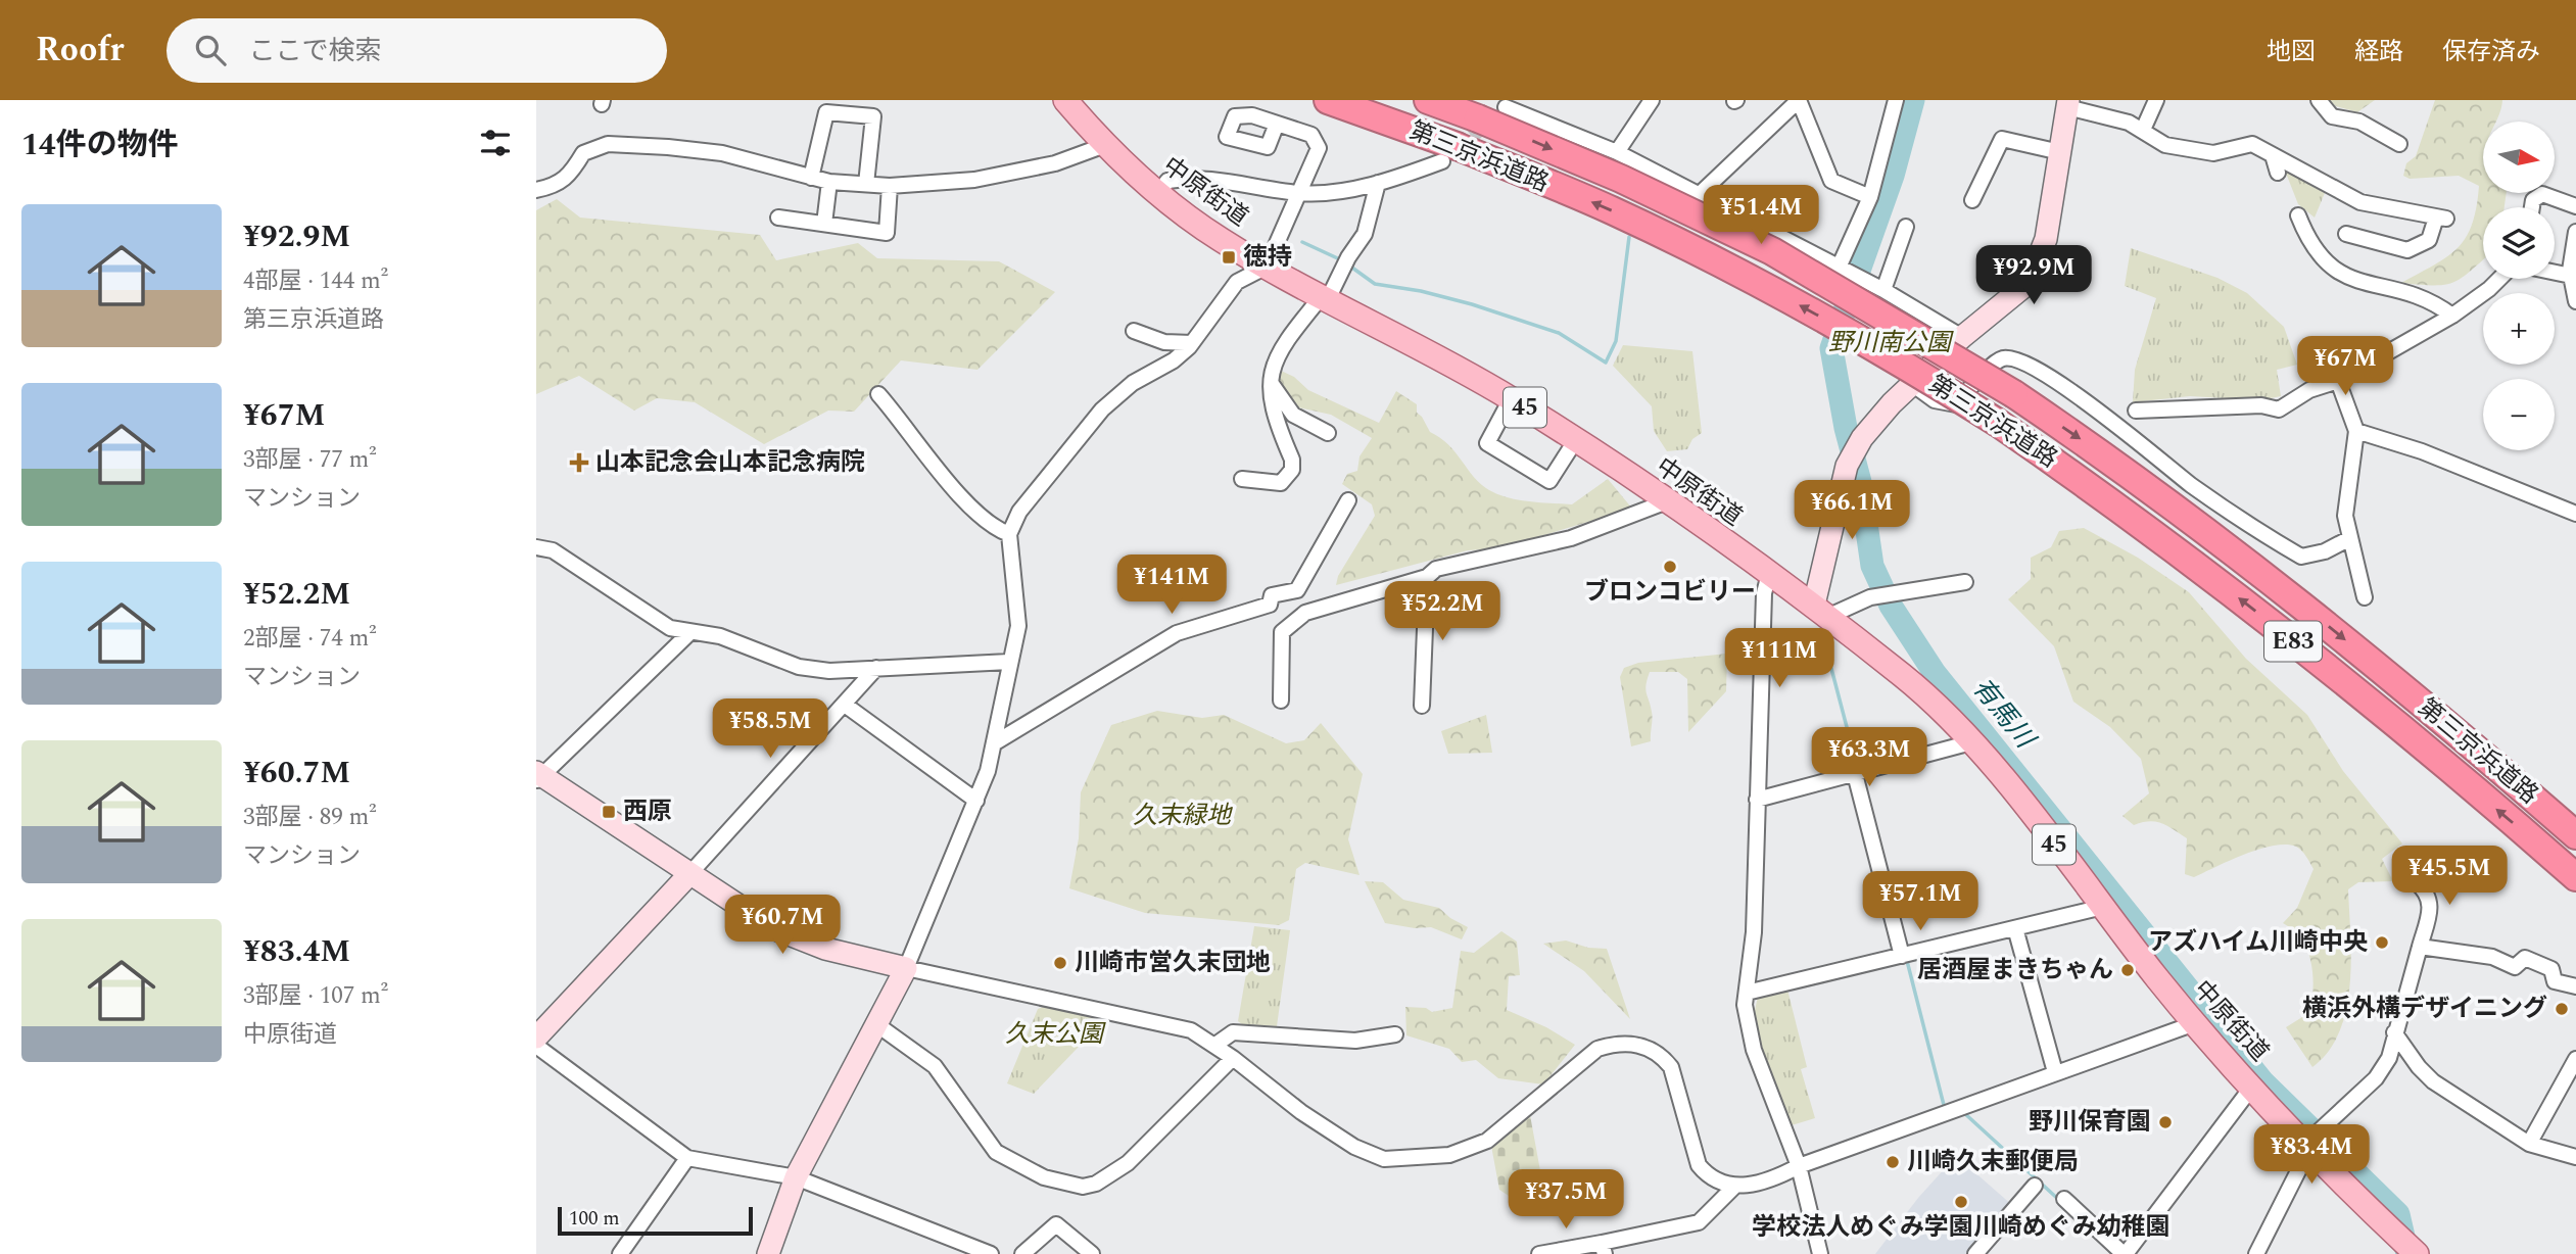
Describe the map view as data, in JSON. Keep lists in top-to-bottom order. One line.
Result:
{"streets":{"highway":["第三京浜道路","E83"],"main road":["中原街道","45"]},"water":["有馬川"],"parks":["野川南公園","久末緑地","久末公園"],"places":{"transit":["徳持","西原"],"health":["山本記念会山本記念病院"],"other":["ブロンコビリー","アズハイム川崎中央","川崎市営久末団地","居酒屋まきちゃん","横浜外構デザイニング","野川保育園","川崎久末郵便局","学校法人めぐみ学園川崎めぐみ幼稚園"]},"scale_bar":"100 m","north":"right","page":{"header":"Roofr","search":"ここで検索","nav":["地図","経路","保存済み"],"heading":"14件の物件","map_buttons":["+","−"],"price":["¥51.4M","¥92.9M","¥67M","¥66.1M","¥141M","¥52.2M","¥111M","¥58.5M","¥63.3M","¥45.5M","¥57.1M","¥60.7M","¥83.4M","¥37.5M"],"list":[{"name":"¥92.9M","note":"4部屋 · 144 m² · 第三京浜道路"},{"name":"¥67M","note":"3部屋 · 77 m² · マンション"},{"name":"¥52.2M","note":"2部屋 · 74 m² · マンション"},{"name":"¥60.7M","note":"3部屋 · 89 m² · マンション"},{"name":"¥83.4M","note":"3部屋 · 107 m² · 中原街道"}],"scale":"100 m"}}
